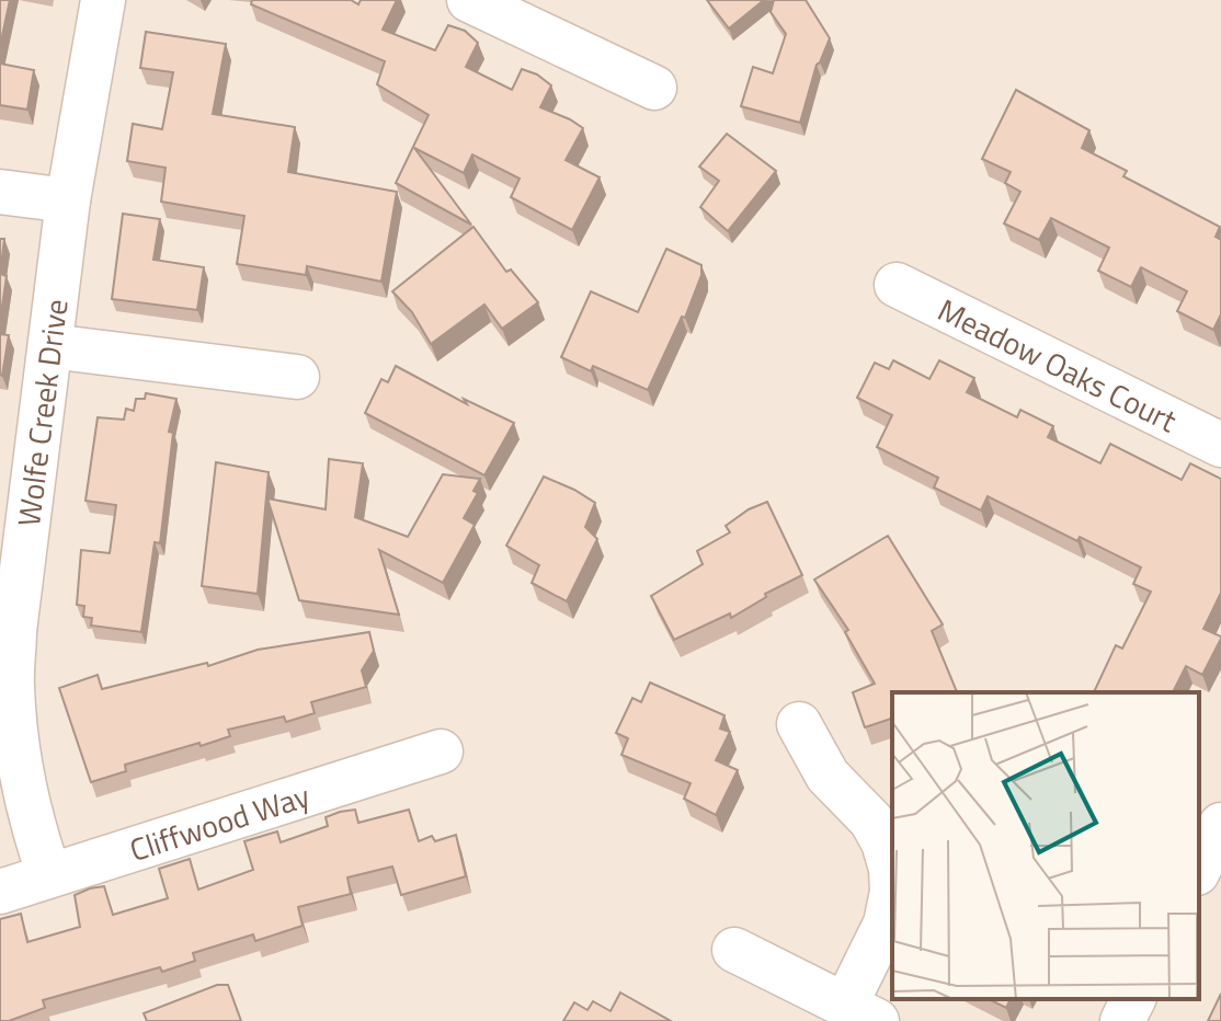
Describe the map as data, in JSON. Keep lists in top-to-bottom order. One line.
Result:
{"streets":{"street":["Meadow Oaks Court","Wolfe Creek Drive","Cliffwood Way"]},"crossings":[["Wolfe Creek Drive","Cliffwood Way"]]}
